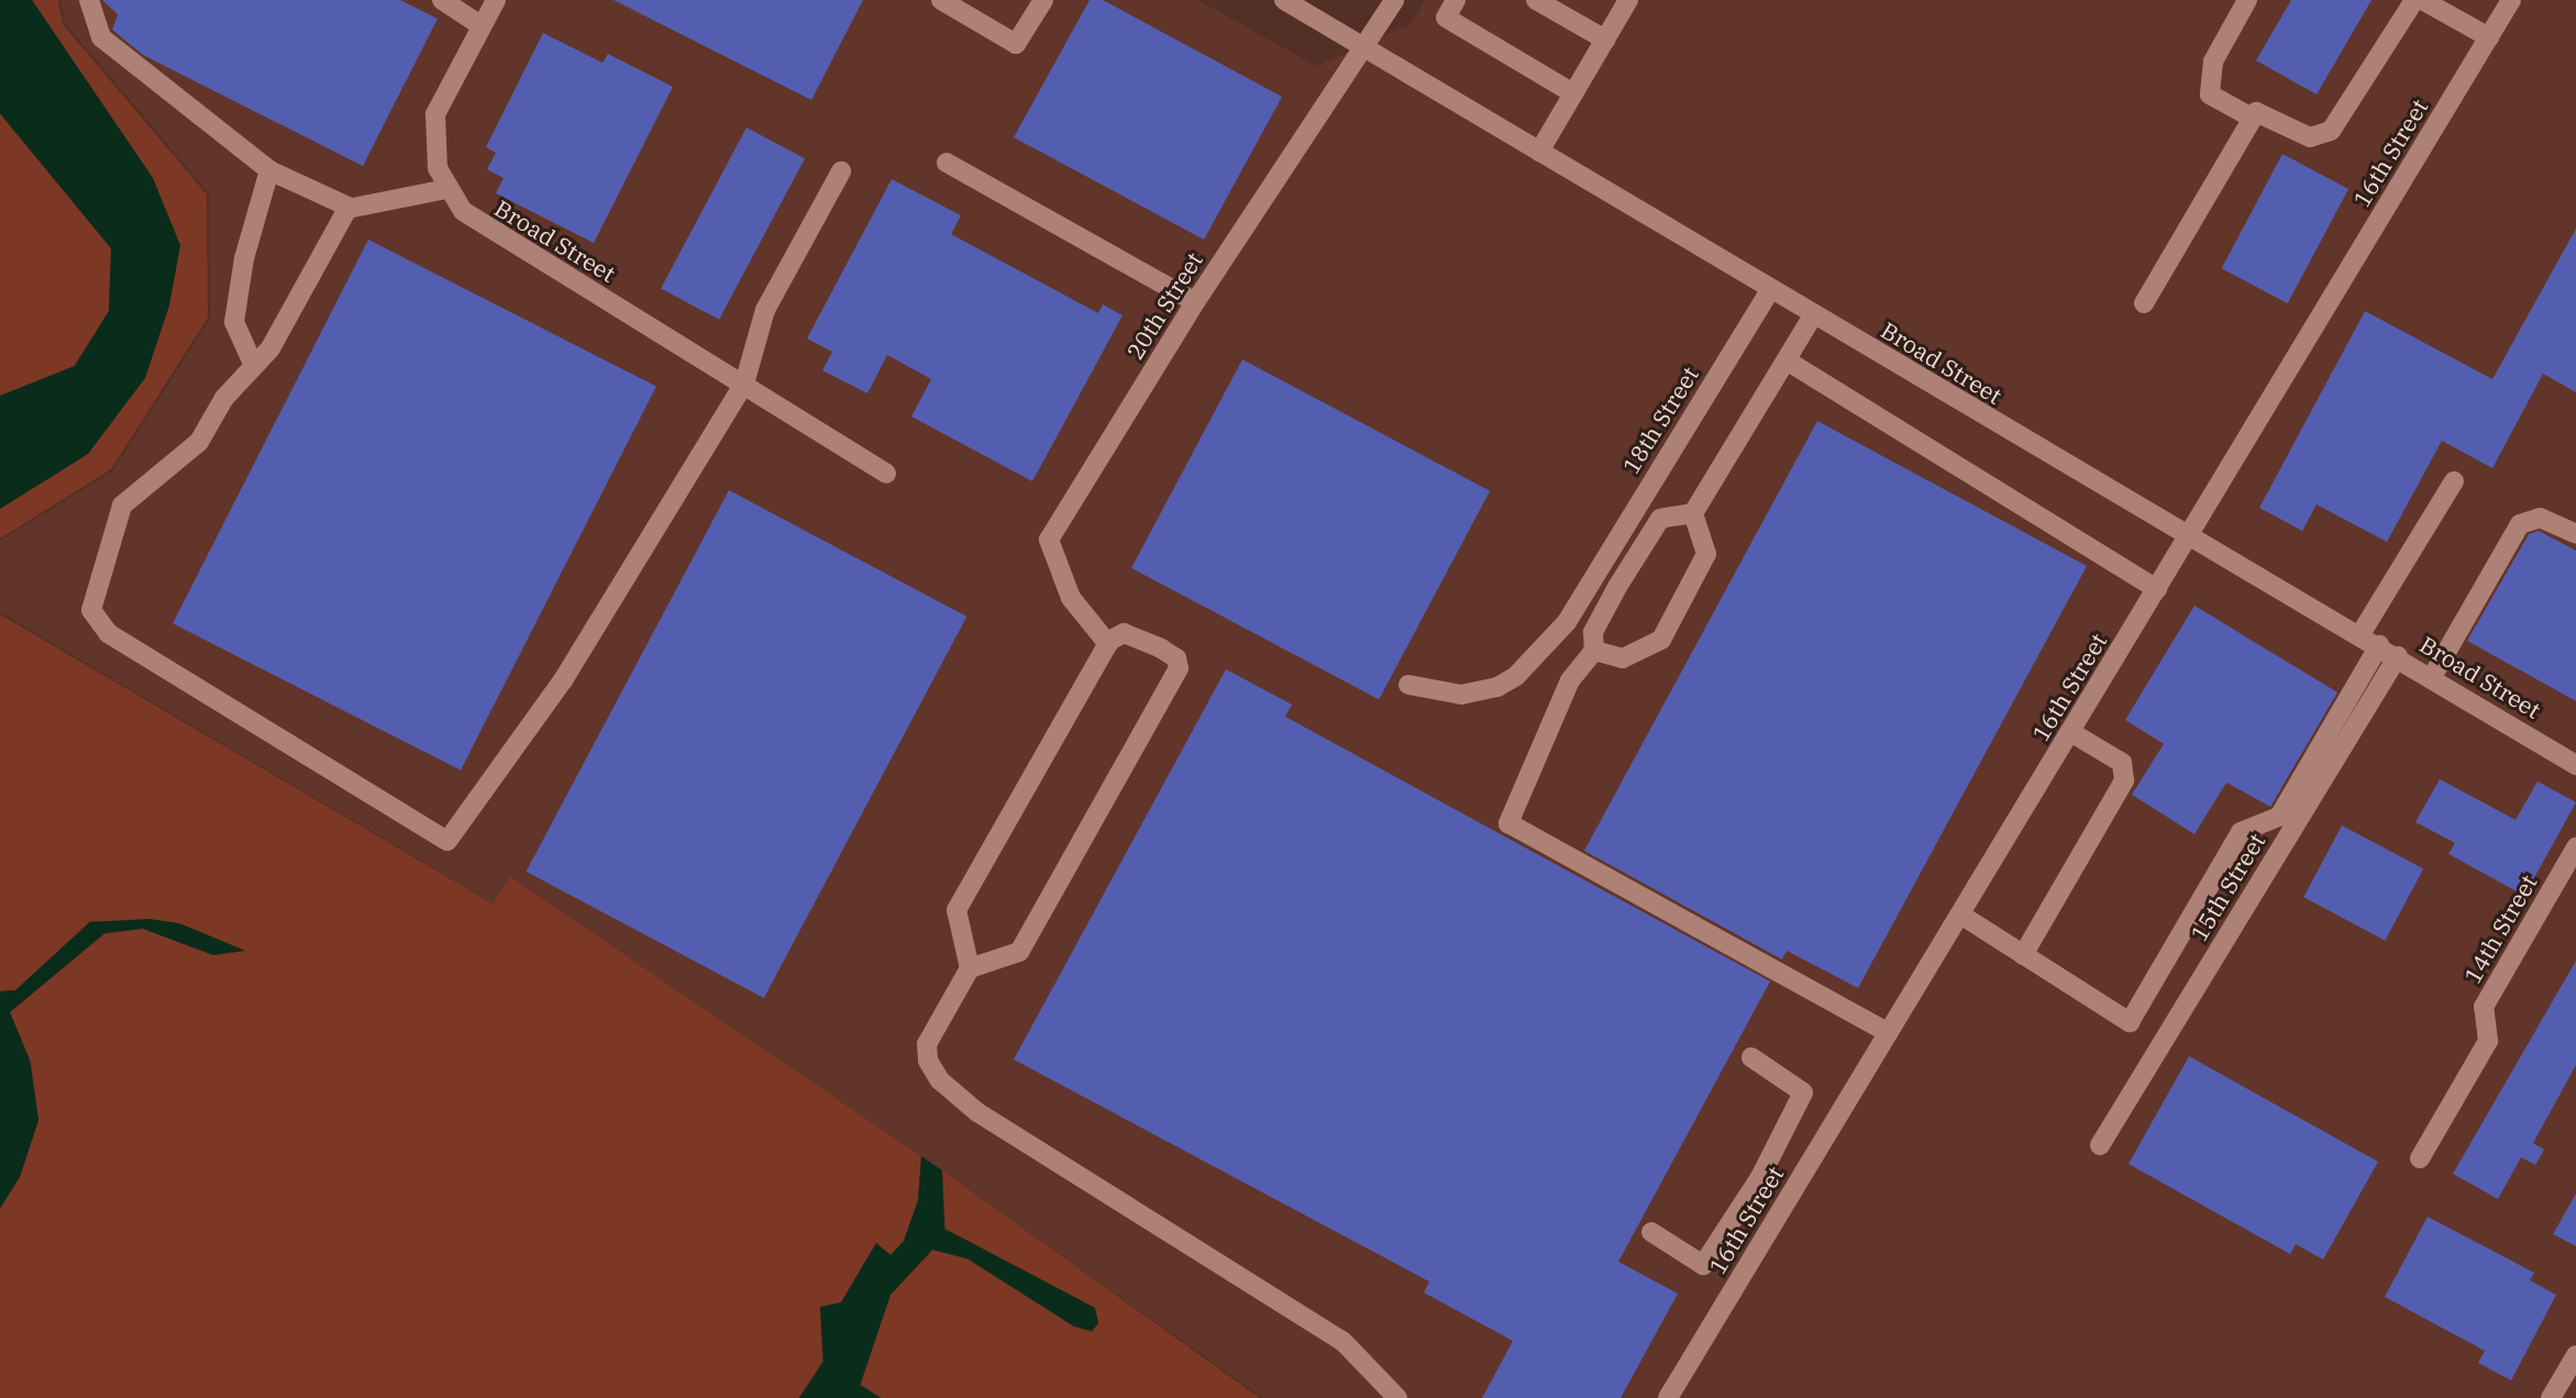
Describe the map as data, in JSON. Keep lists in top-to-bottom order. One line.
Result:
{"streets":{"street":["16th Street","Broad Street","20th Street","18th Street","15th Street","14th Street"]},"crossings":[["16th Street","Broad Street"],["Broad Street","20th Street"],["Broad Street","18th Street"],["Broad Street","15th Street"]]}
